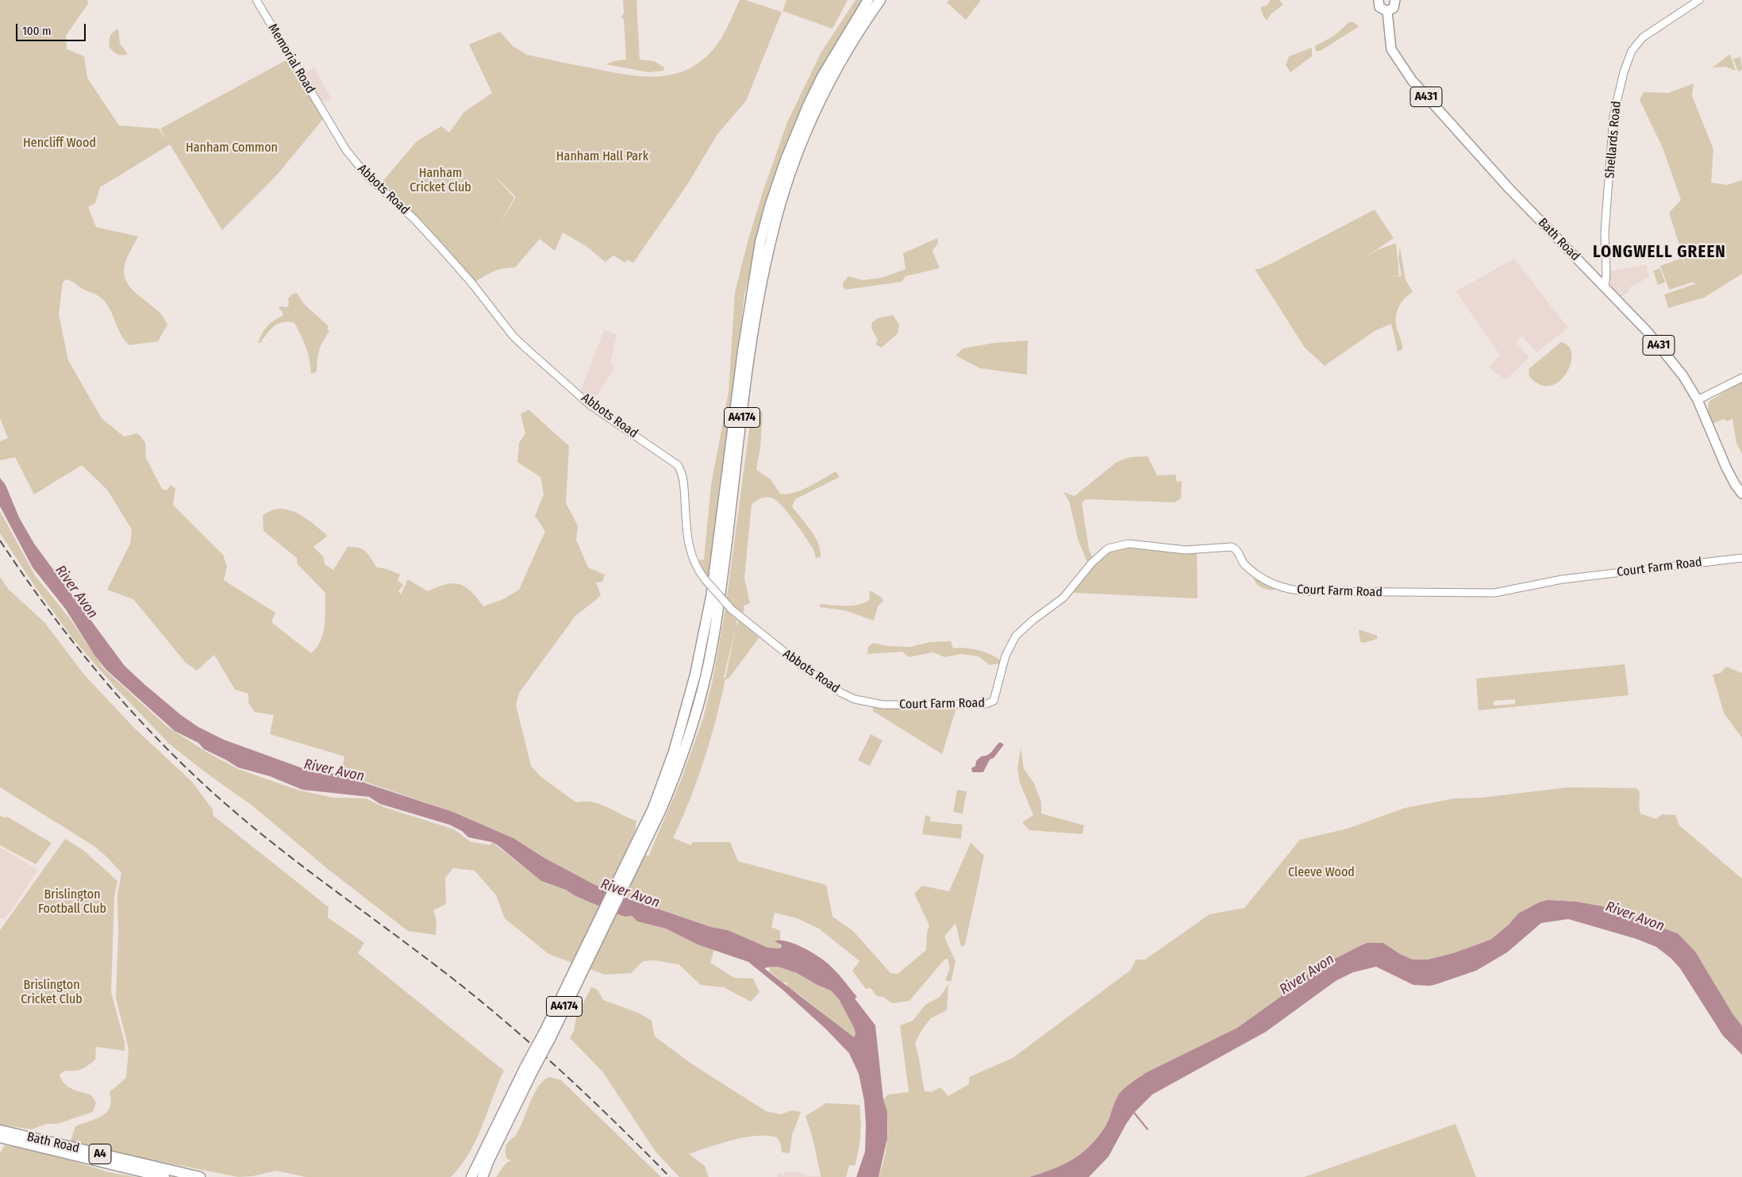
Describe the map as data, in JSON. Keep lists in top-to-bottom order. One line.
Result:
{"streets":{"highway":["Bath Road","A4174","A4"],"main road":["A431"],"street":["Memorial Road","Shellards Road","Abbots Road","Court Farm Road"]},"crossings":[["Memorial Road","Abbots Road"],["Shellards Road","Bath Road"],["Abbots Road","Court Farm Road"]],"districts":["LONGWELL GREEN"],"water":["River Avon"],"parks":["Hencliff Wood","Hanham Common","Hanham Hall Park","Hanham Cricket Club","Cleeve Wood","Brislington Football Club","Brislington Cricket Club"],"scale_bar":"100 m"}
